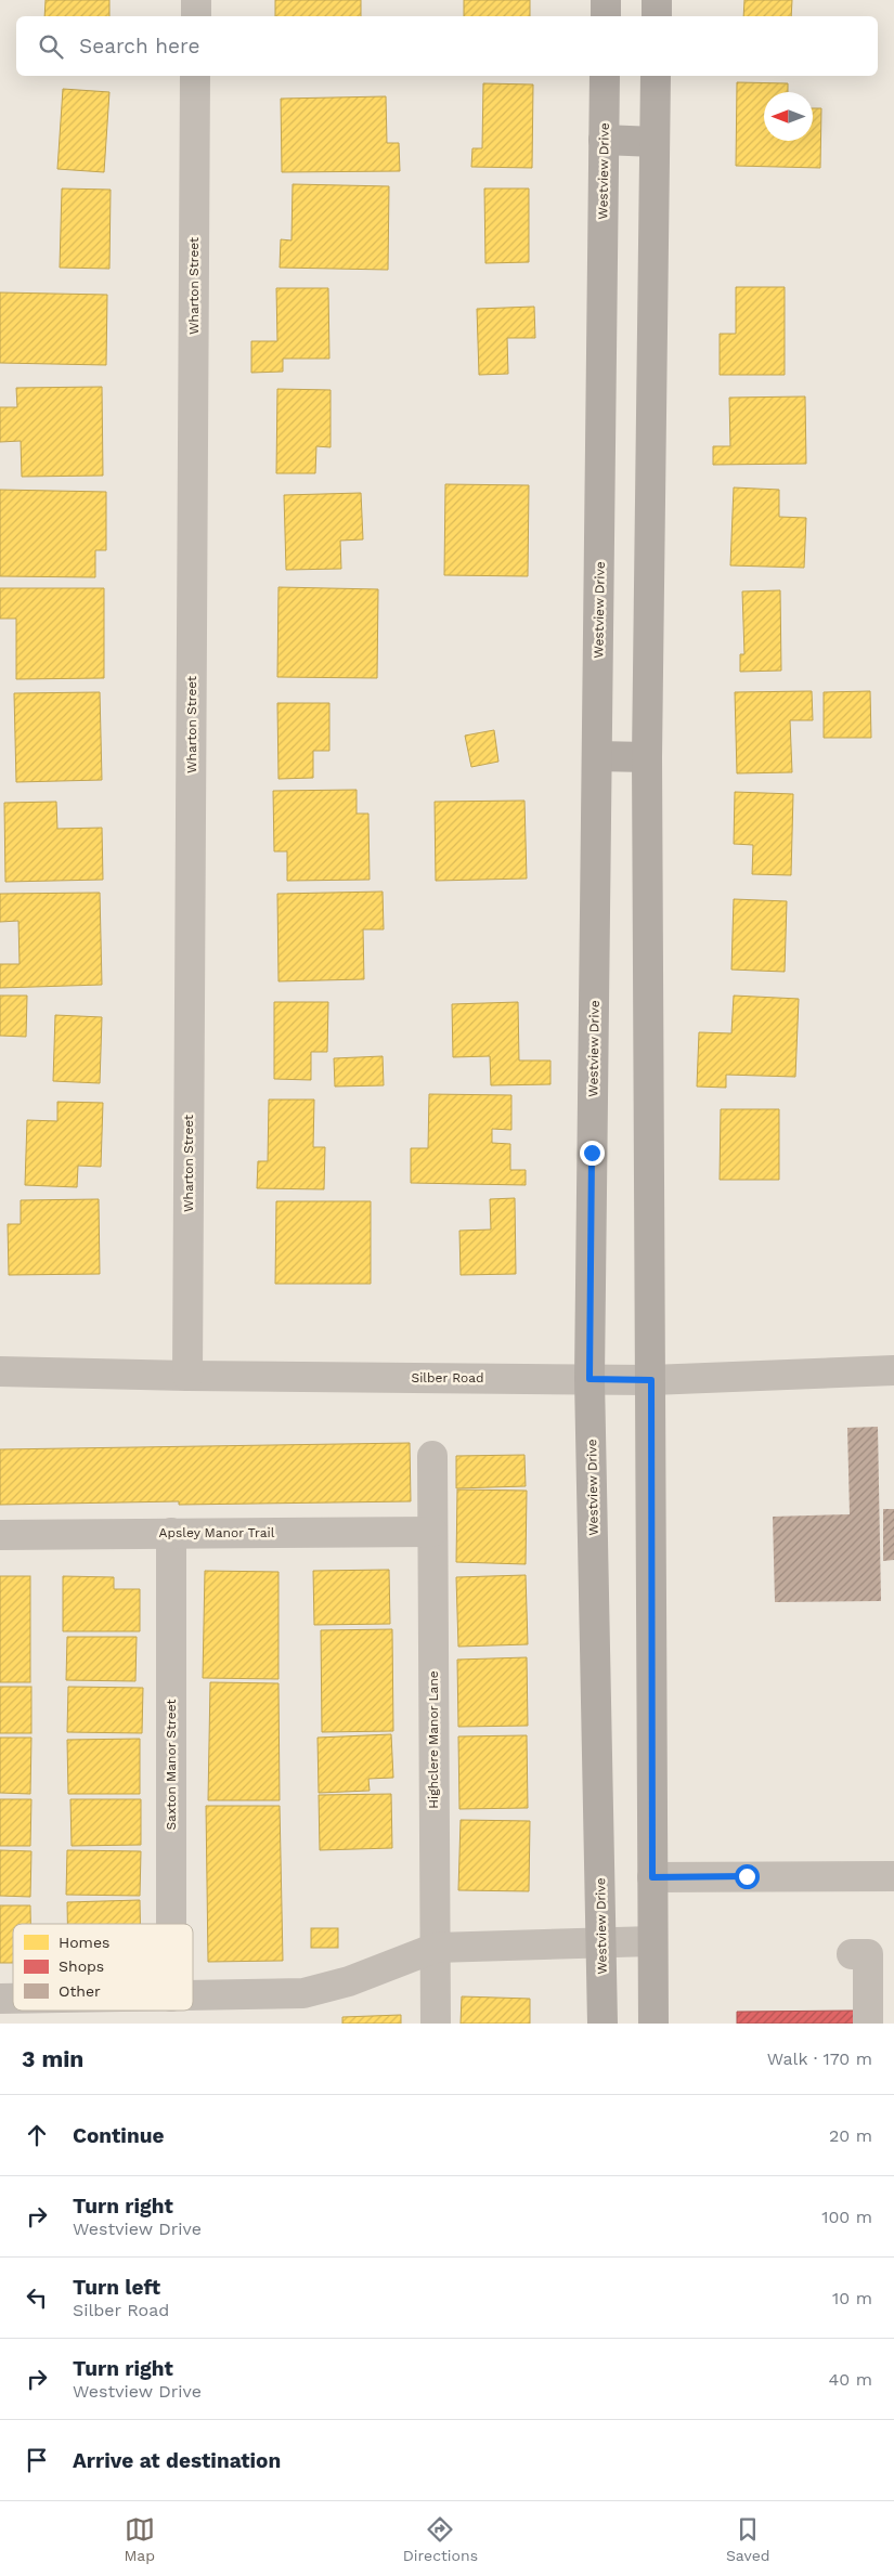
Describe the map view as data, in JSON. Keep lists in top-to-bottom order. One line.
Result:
{"streets":{"main road":["Westview Drive"],"street":["Wharton Street","Silber Road","Apsley Manor Trail","Highclere Manor Lane","Saxton Manor Street"]},"crossings":[["Westview Drive","Silber Road"],["Wharton Street","Silber Road"],["Apsley Manor Trail","Highclere Manor Lane"],["Apsley Manor Trail","Saxton Manor Street"]],"legend":["Homes","Shops","Other"],"north":"left","page":{"search":"Search here","heading":["3 min","Walk · 170 m"],"list":[["Continue","20 m"],["Turn right","Westview Drive","100 m"],["Turn left","Silber Road","10 m"],["Turn right","Westview Drive","40 m"],"Arrive at destination"],"nav":["Map","Directions","Saved"]}}
